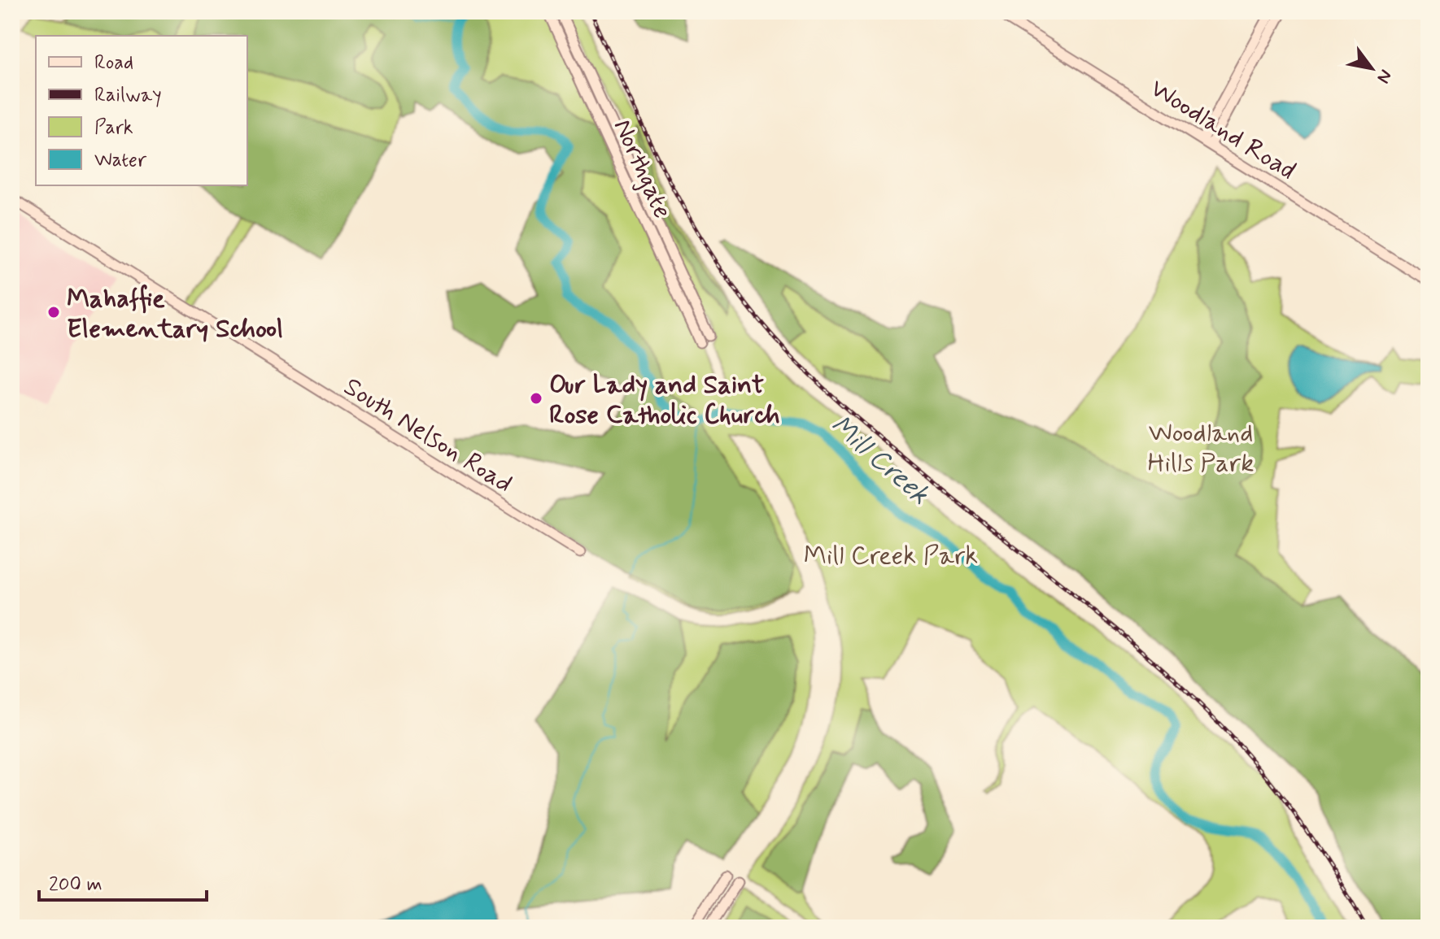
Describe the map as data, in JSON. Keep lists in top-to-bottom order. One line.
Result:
{"streets":{"main road":["Woodland Road","Northgate","South Nelson Road"]},"water":["Mill Creek"],"parks":["Woodland Hills Park","Mill Creek Park"],"places":["Mahaffie Elementary School","Our Lady and Saint Rose Catholic Church"],"legend":["Road","Railway","Park","Water"],"scale_bar":"200 m","north":"bottom right"}
